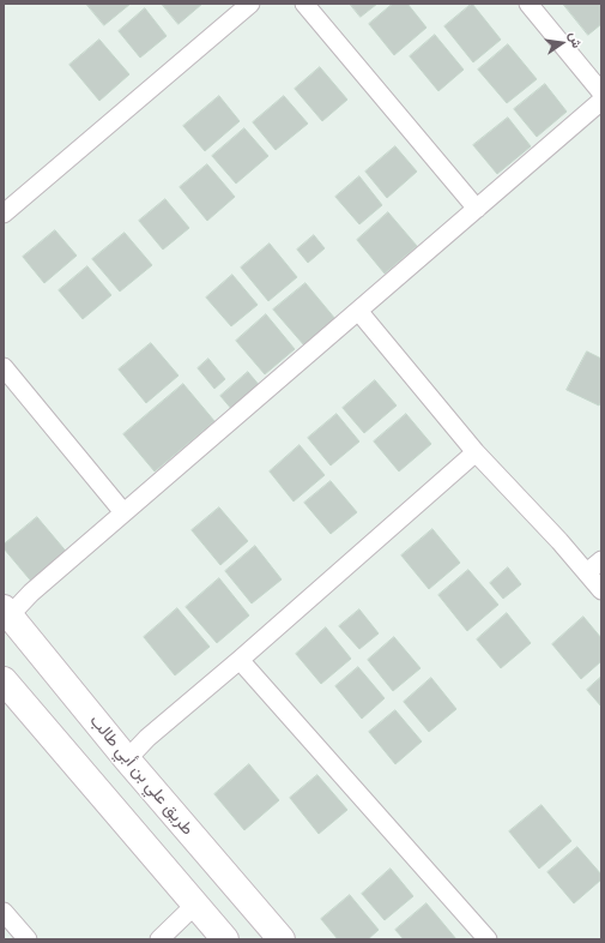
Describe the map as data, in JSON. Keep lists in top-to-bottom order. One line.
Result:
{"streets":{"main road":["طريق علي بن أبي طالب"]},"north":"right"}
